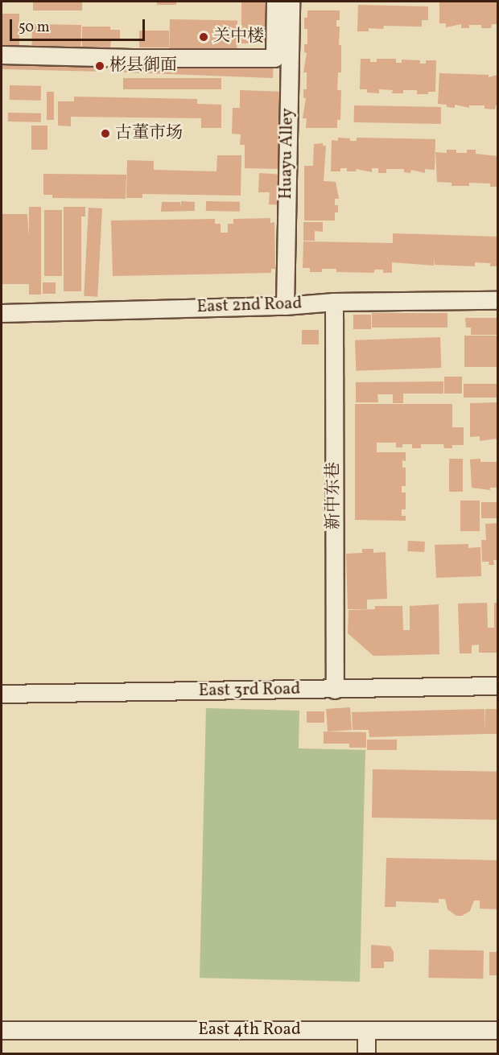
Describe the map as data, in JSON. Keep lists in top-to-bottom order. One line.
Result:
{"streets":{"street":["Huayu Alley","East 2nd Road","新中东巷","East 3rd Road","East 4th Road"]},"crossings":[["Huayu Alley","East 2nd Road"],["East 2nd Road","新中东巷"],["新中东巷","East 3rd Road"]],"places":["关中楼","彬县御面","古董市场"],"scale_bar":"50 m"}
